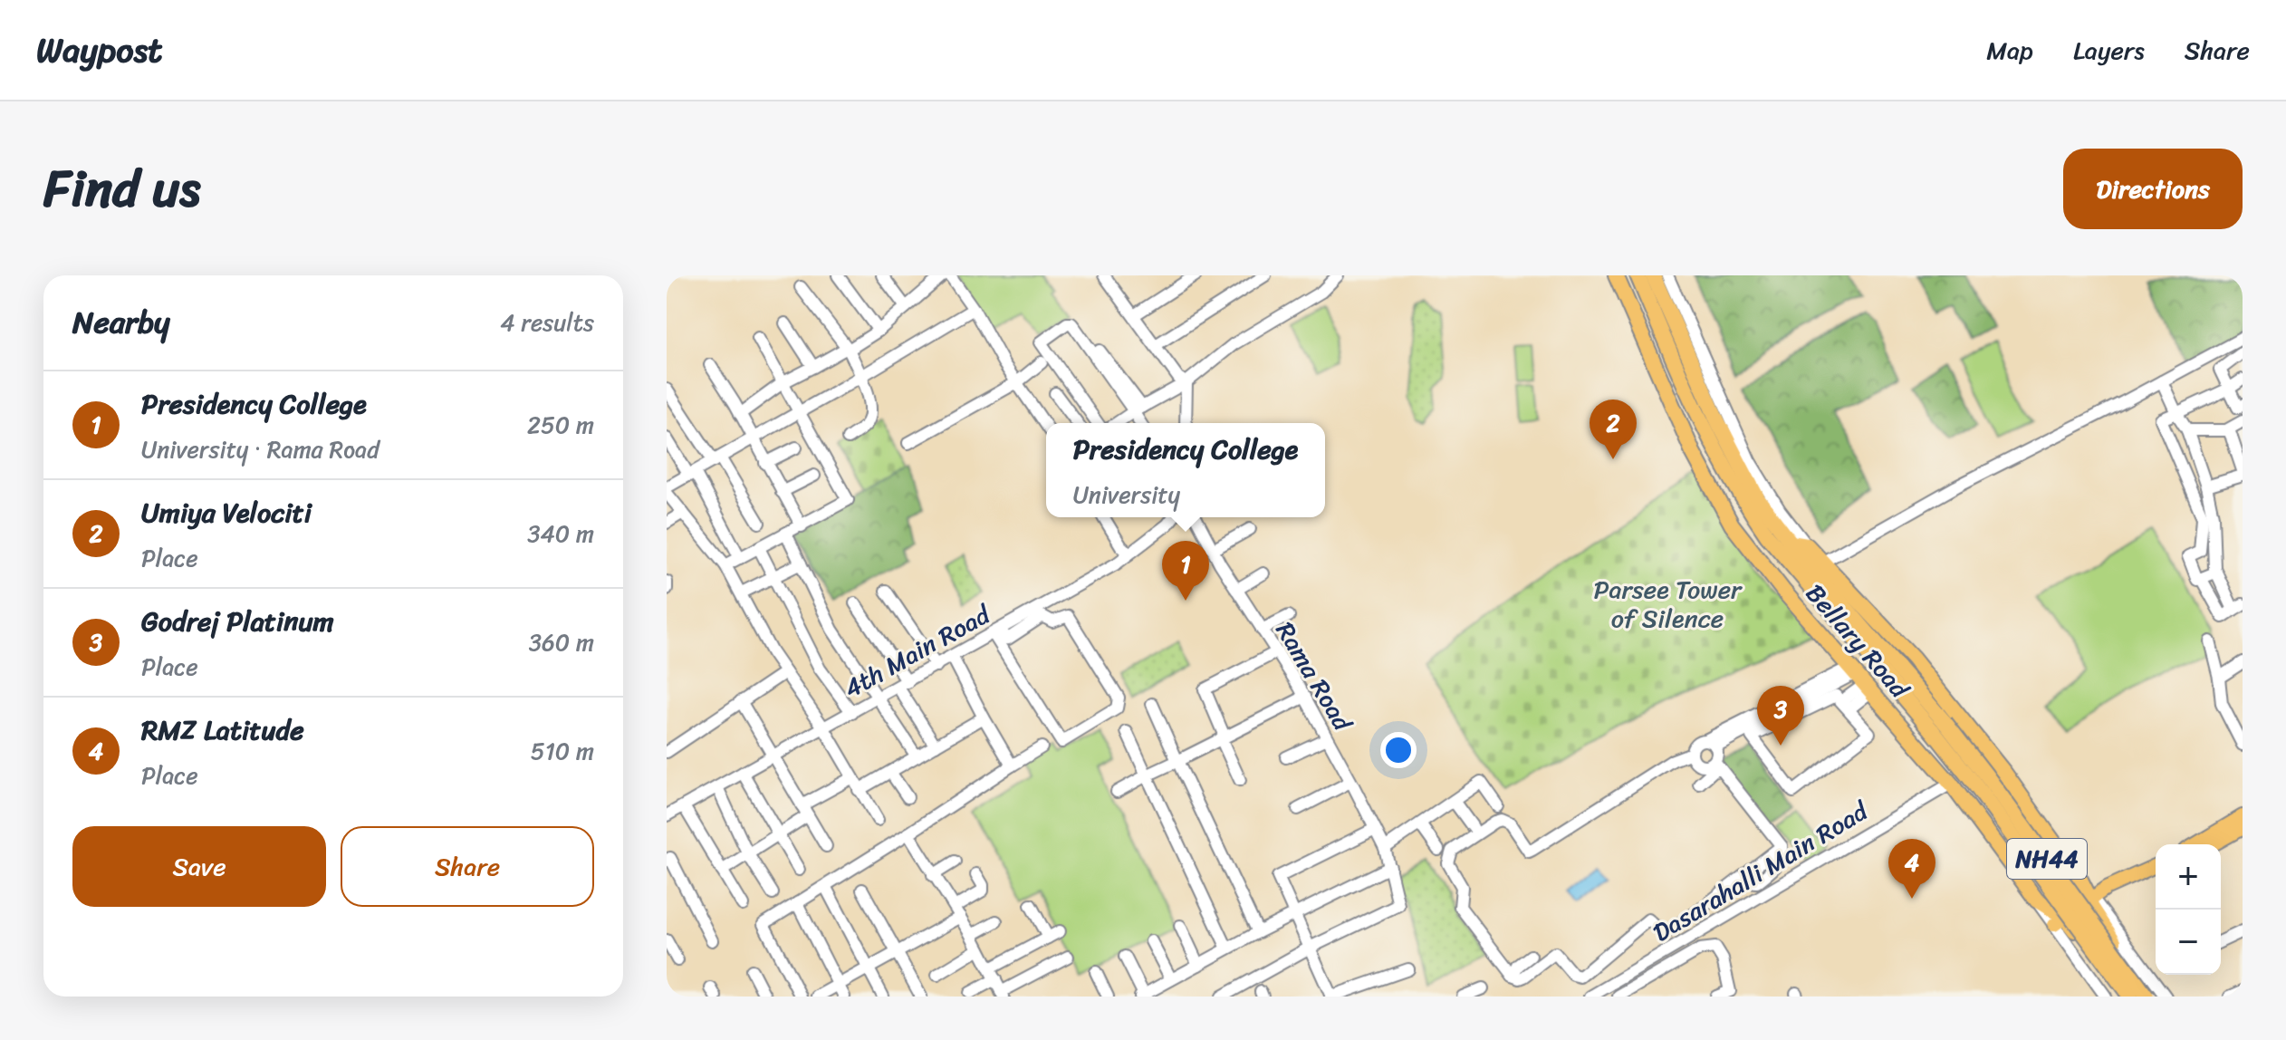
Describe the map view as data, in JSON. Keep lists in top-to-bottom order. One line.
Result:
{"streets":{"highway":["Bellary Road","NH44"],"street":["4th Main Road","Rama Road","Dasarahalli Main Road"]},"crossings":[["Bellary Road","Dasarahalli Main Road"]],"parks":["Parsee Tower of Silence"],"page":{"header":"Waypost","nav":["Map","Layers","Share"],"title":"Find us","buttons":["Directions",["Save","Share"]],"heading":["Nearby","4 results"],"list":[{"mark":"1","name":"Presidency College","note":"University · Rama Road","value":"250 m"},{"mark":"2","name":"Umiya Velociti","note":"Place","value":"340 m"},{"mark":"3","name":"Godrej Platinum","note":"Place","value":"360 m"},{"mark":"4","name":"RMZ Latitude","note":"Place","value":"510 m"}],"pins":["2","1","3","4"],"popup":["Presidency College","University"],"map_buttons":["+","−"]}}
